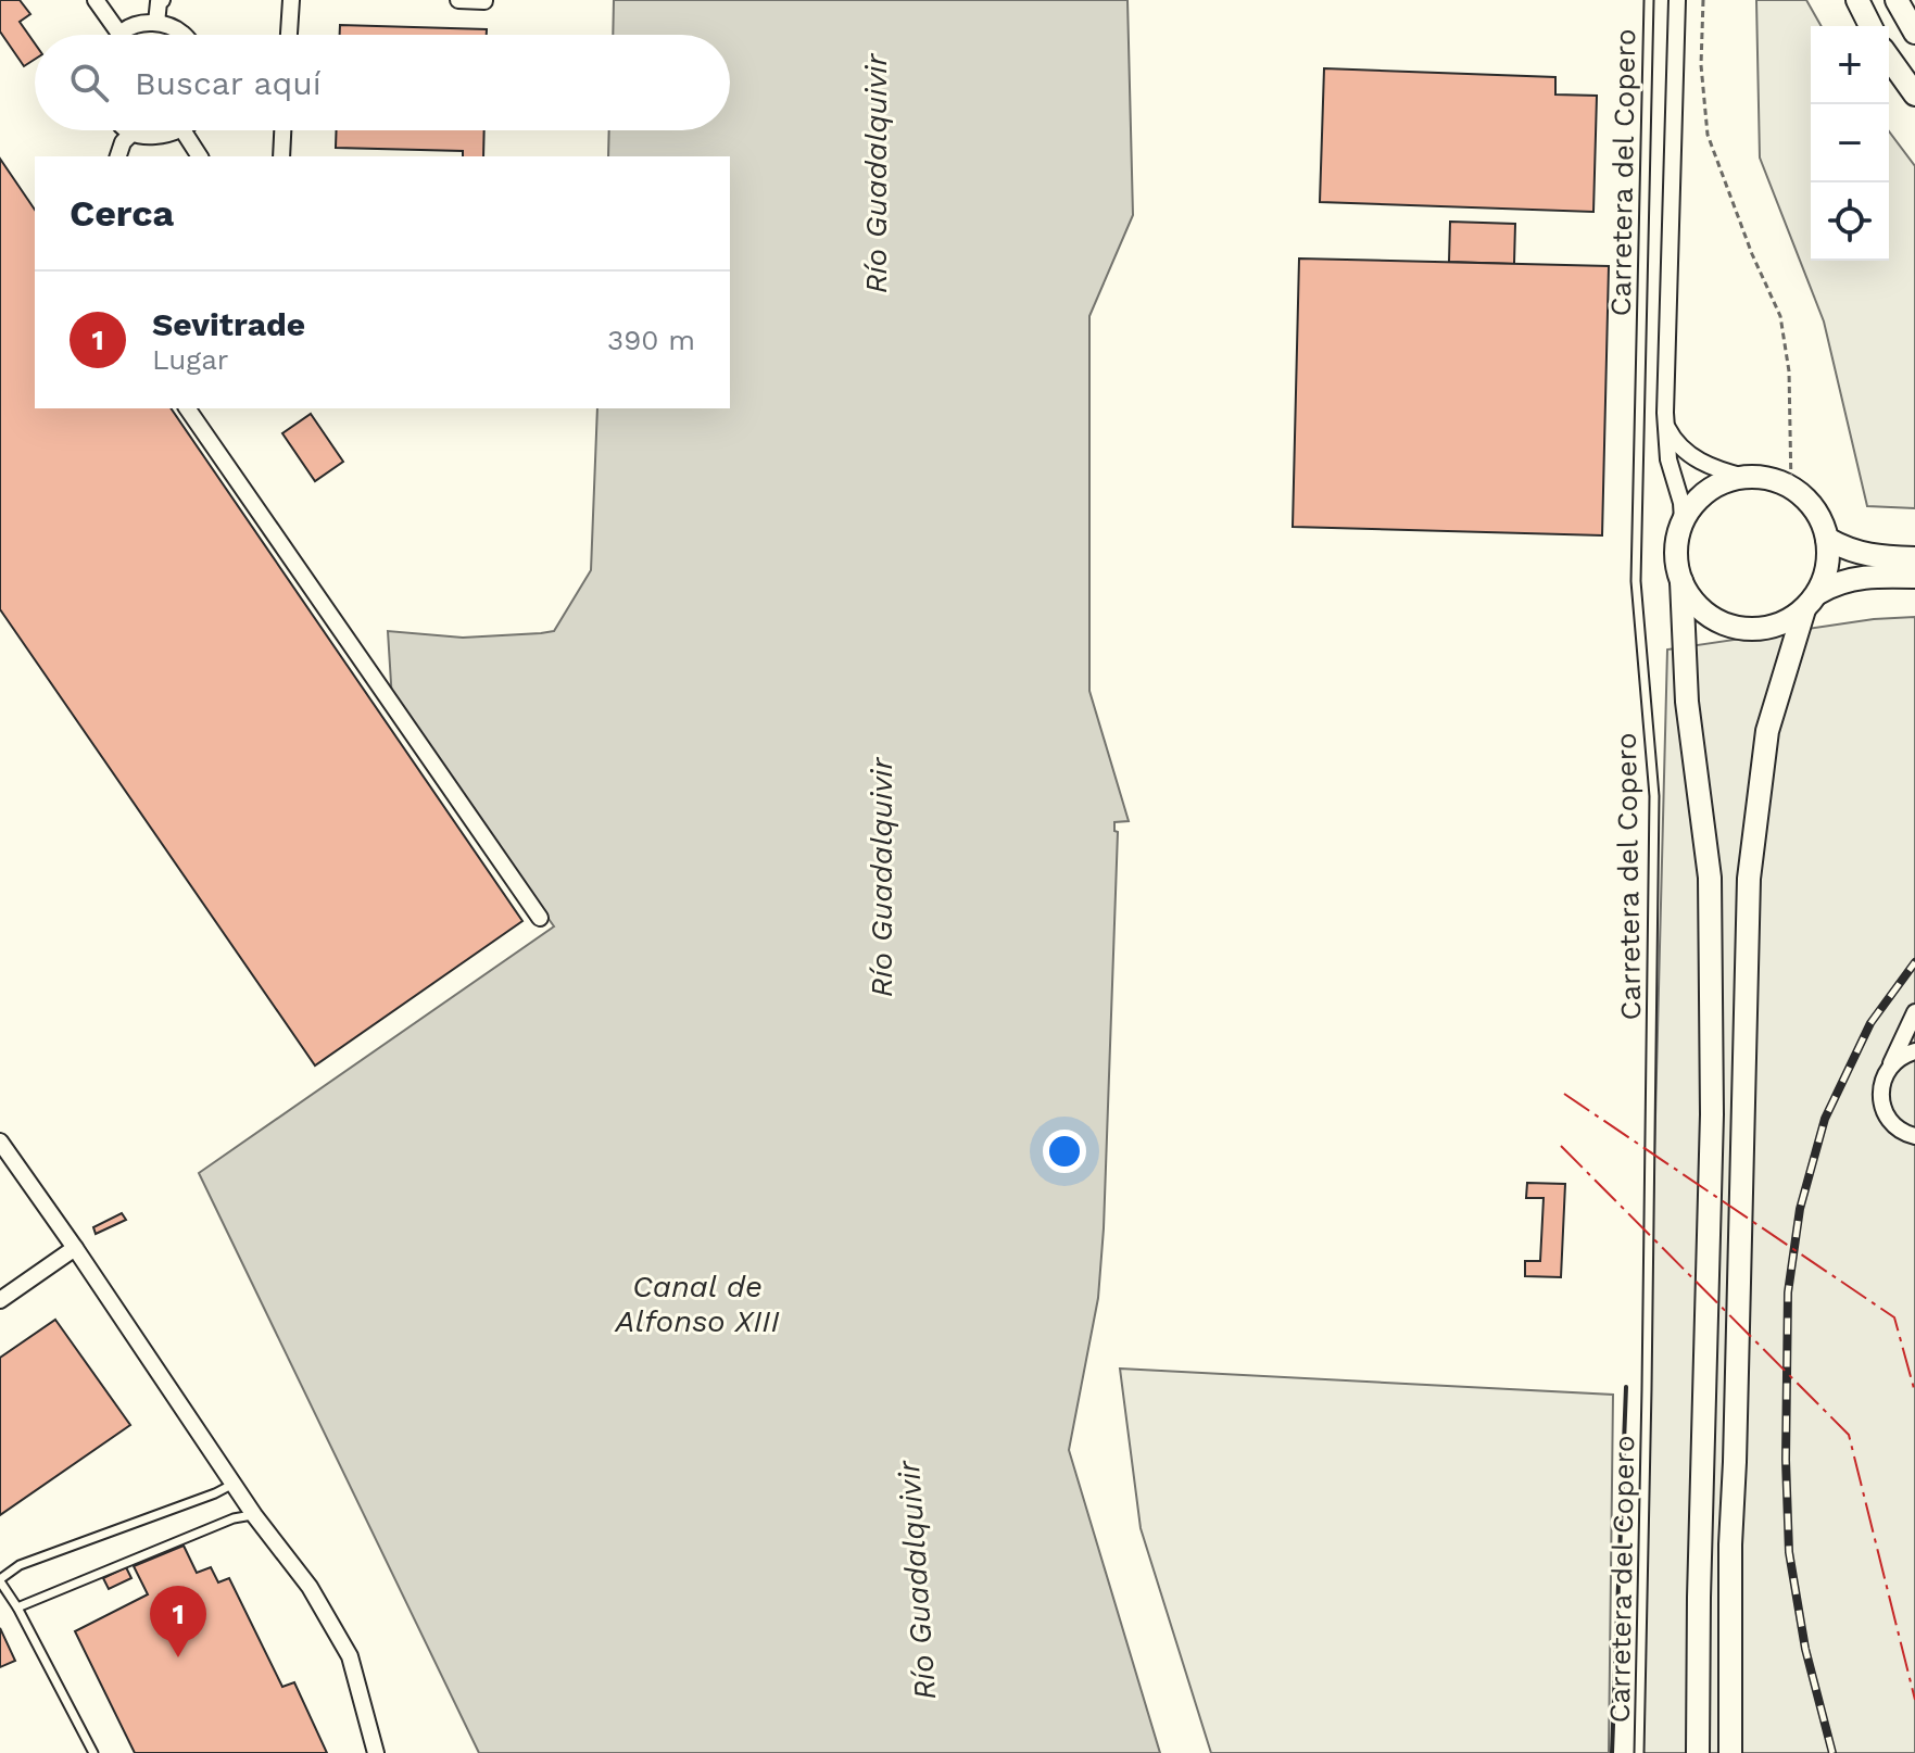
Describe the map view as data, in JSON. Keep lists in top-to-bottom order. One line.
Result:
{"streets":{"lane":["Carretera del Copero"]},"water":["Río Guadalquivir","Canal de Alfonso XIII"],"page":{"map_buttons":["+","−"],"search":"Buscar aquí","heading":"Cerca","list":[{"mark":"1","name":"Sevitrade","note":"Lugar","value":"390 m"}],"pins":"1"}}
